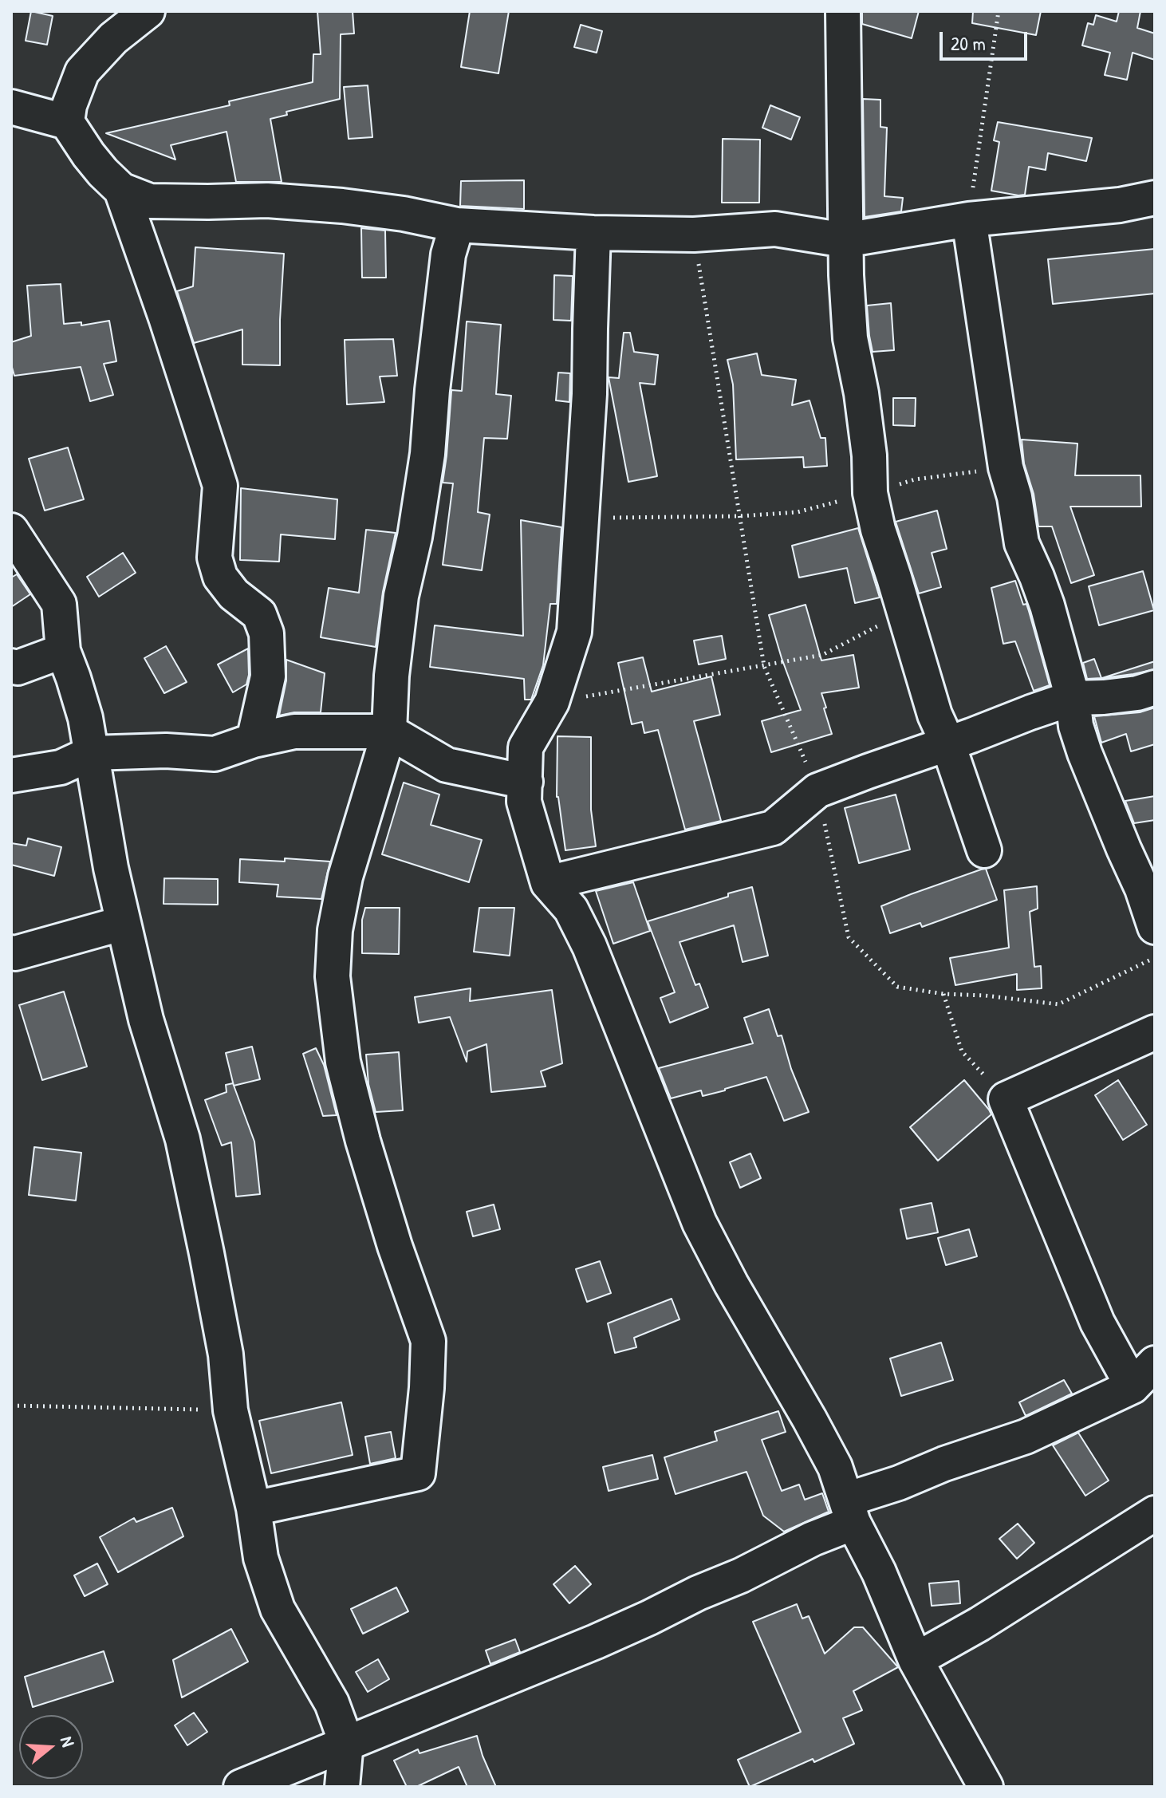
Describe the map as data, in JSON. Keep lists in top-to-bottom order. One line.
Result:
{"scale_bar":"20 m","north":"right"}
